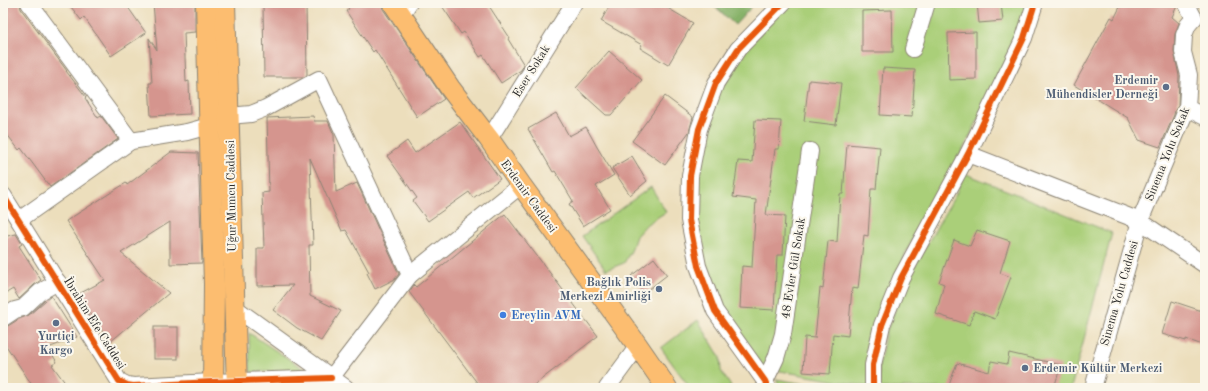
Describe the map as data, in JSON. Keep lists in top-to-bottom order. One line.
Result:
{"streets":{"main road":["Uğur Mumcu Caddesi","Erdemir Caddesi"],"street":["Eser Sokak","Sinema Yolu Sokak","48 Evler Gül Sokak","Sinema Yolu Caddesi","İbrahim Efe Caddesi"]},"crossings":[["Eser Sokak","Erdemir Caddesi"],["Sinema Yolu Sokak","Sinema Yolu Caddesi"],["Uğur Mumcu Caddesi","İbrahim Efe Caddesi"]],"places":["Erdemir Mühendisler Derneği","Bağlık Polis Merkezi Amirliği","Ereylin AVM","Yurtiçi Kargo","Erdemir Kültür Merkezi"]}
